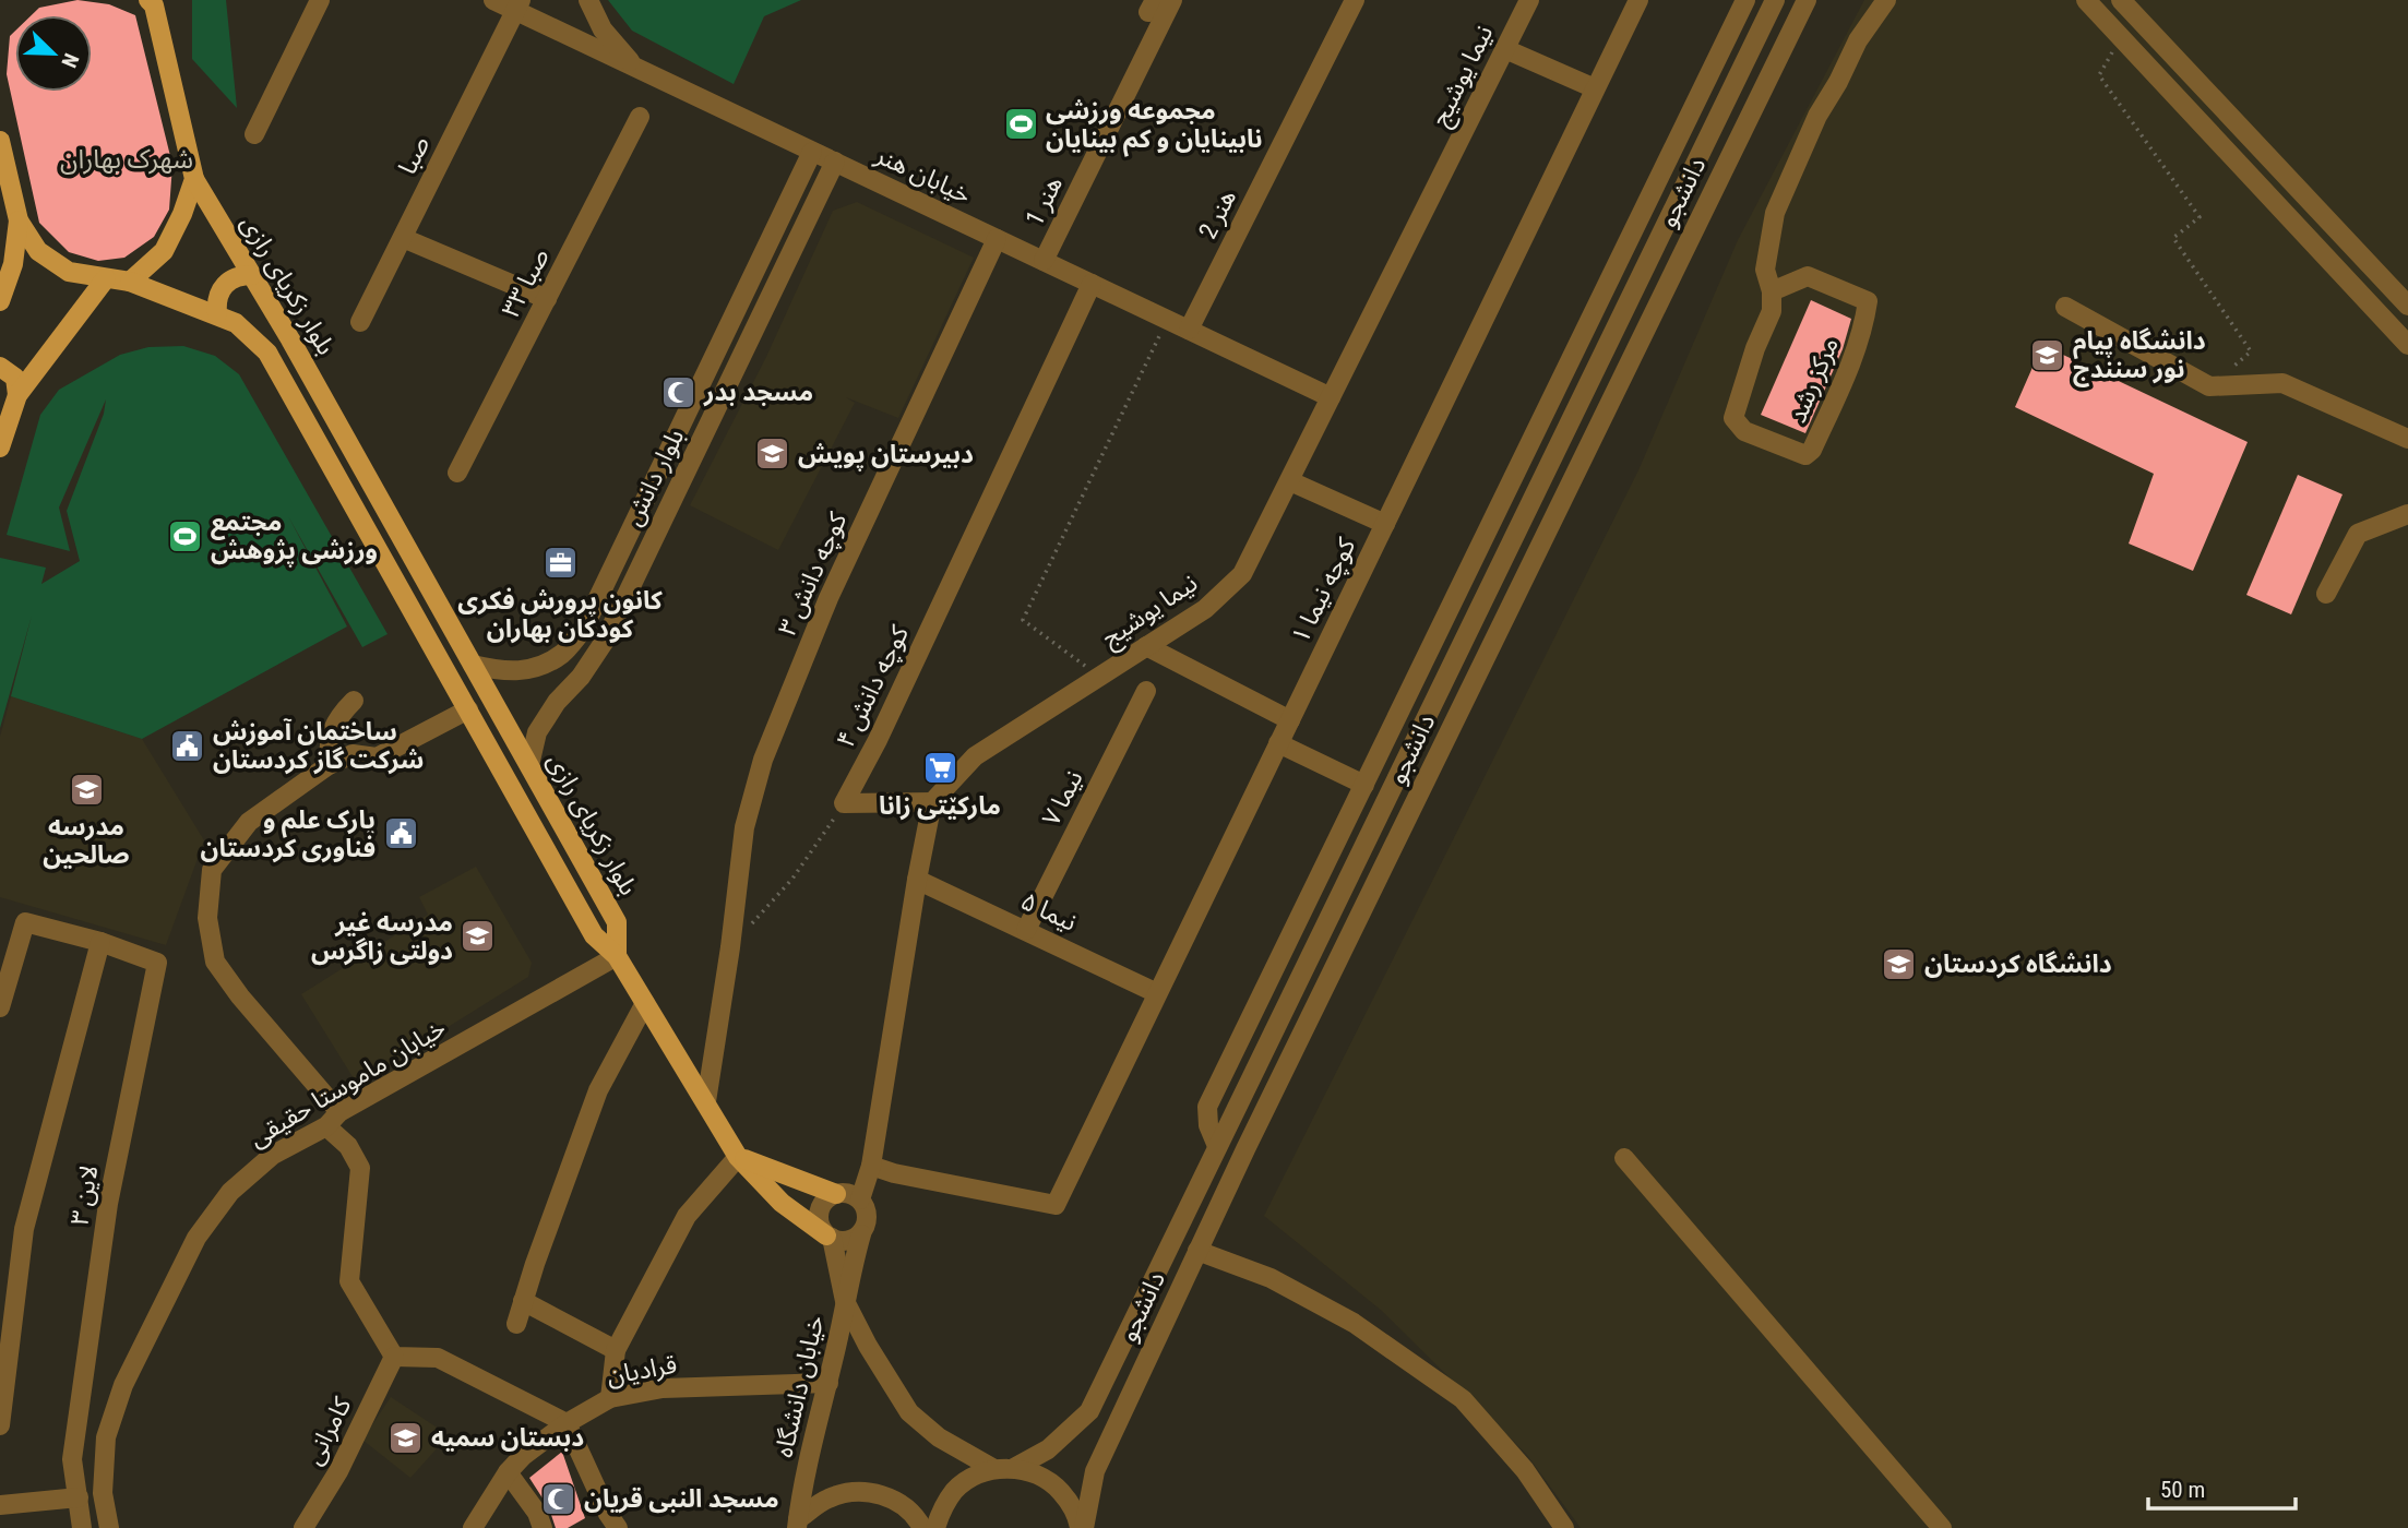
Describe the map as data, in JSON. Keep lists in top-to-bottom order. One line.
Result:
{"streets":{"main road":["بلوار زکریای رازی"],"street":["نیما یوشیج","صبا","خیابان هنر","دانشجو","هنر 1","هنر 2","۳۳ صبا","مرکز رشد","بلوار دانش","کوچه دانش ۳","کوچه نیما ۱","کوچه دانش ۴","نیما ۷","نیما ۵","خیابان ماموستا حقیقی","لاین ۳","قرادیان","خیابان دانشگاه","کامرانی"]},"crossings":[["نیما یوشیج","خیابان هنر"],["صبا","خیابان هنر"],["خیابان هنر","هنر 1"],["خیابان هنر","هنر 2"],["خیابان هنر","بلوار دانش"],["خیابان هنر","کوچه دانش ۳"],["خیابان هنر","کوچه دانش ۴"],["بلوار زکریای رازی","بلوار دانش"],["بلوار زکریای رازی","خیابان ماموستا حقیقی"],["کوچه نیما ۱","نیما ۵"],["نیما ۷","نیما ۵"],["قرادیان","خیابان دانشگاه"]],"districts":["شهرک بهاران"],"places":{"sports":["مجموعه ورزشی نابینایان و کم بینایان","مجتمع ورزشی پژوهش"],"school or university":["دانشگاه پیام نور سنندج","دبیرستان پویش","مدرسه صالحین","مدرسه غیر دولتی زاگرس","دانشگاه کردستان","دبستان سمیه"],"mosque":["مسجد بدر","مسجد النبی قریان"],"office":["کانون پرورش فکری کودکان بهاران"],"public building":["ساختمان آموزش شرکت گاز کردستان","پارک علم و فناوری کردستان"],"supermarket":["مارکێتی زانا"]},"scale_bar":"50 m","north":"bottom right"}
